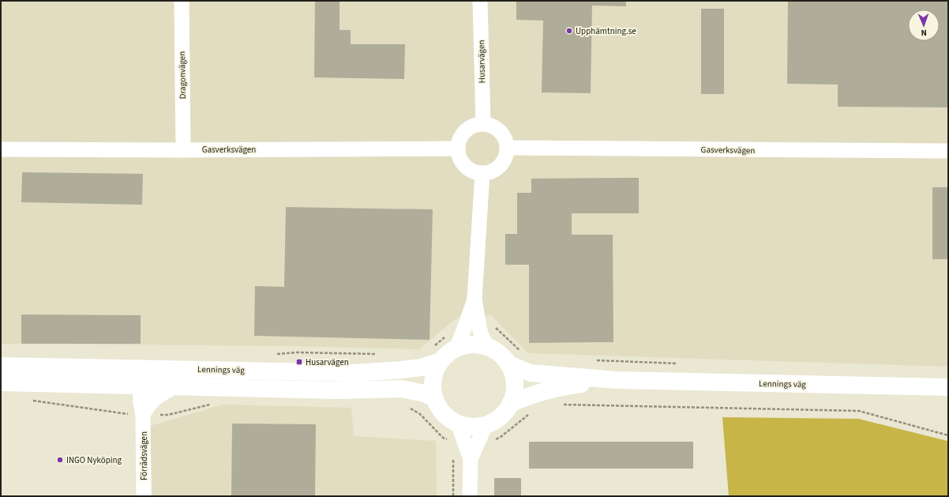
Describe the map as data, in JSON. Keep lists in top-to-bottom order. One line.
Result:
{"streets":{"main road":["Lennings väg"],"street":["Husarvägen","Dragonvägen","Gasverksvägen","Förrådsvägen"]},"crossings":[["Husarvägen","Gasverksvägen"],["Dragonvägen","Gasverksvägen"],["Lennings väg","Förrådsvägen"]],"places":{"other":["Upphämtning.se","INGO Nyköping"],"transit":["Husarvägen"]},"north":"bottom"}
